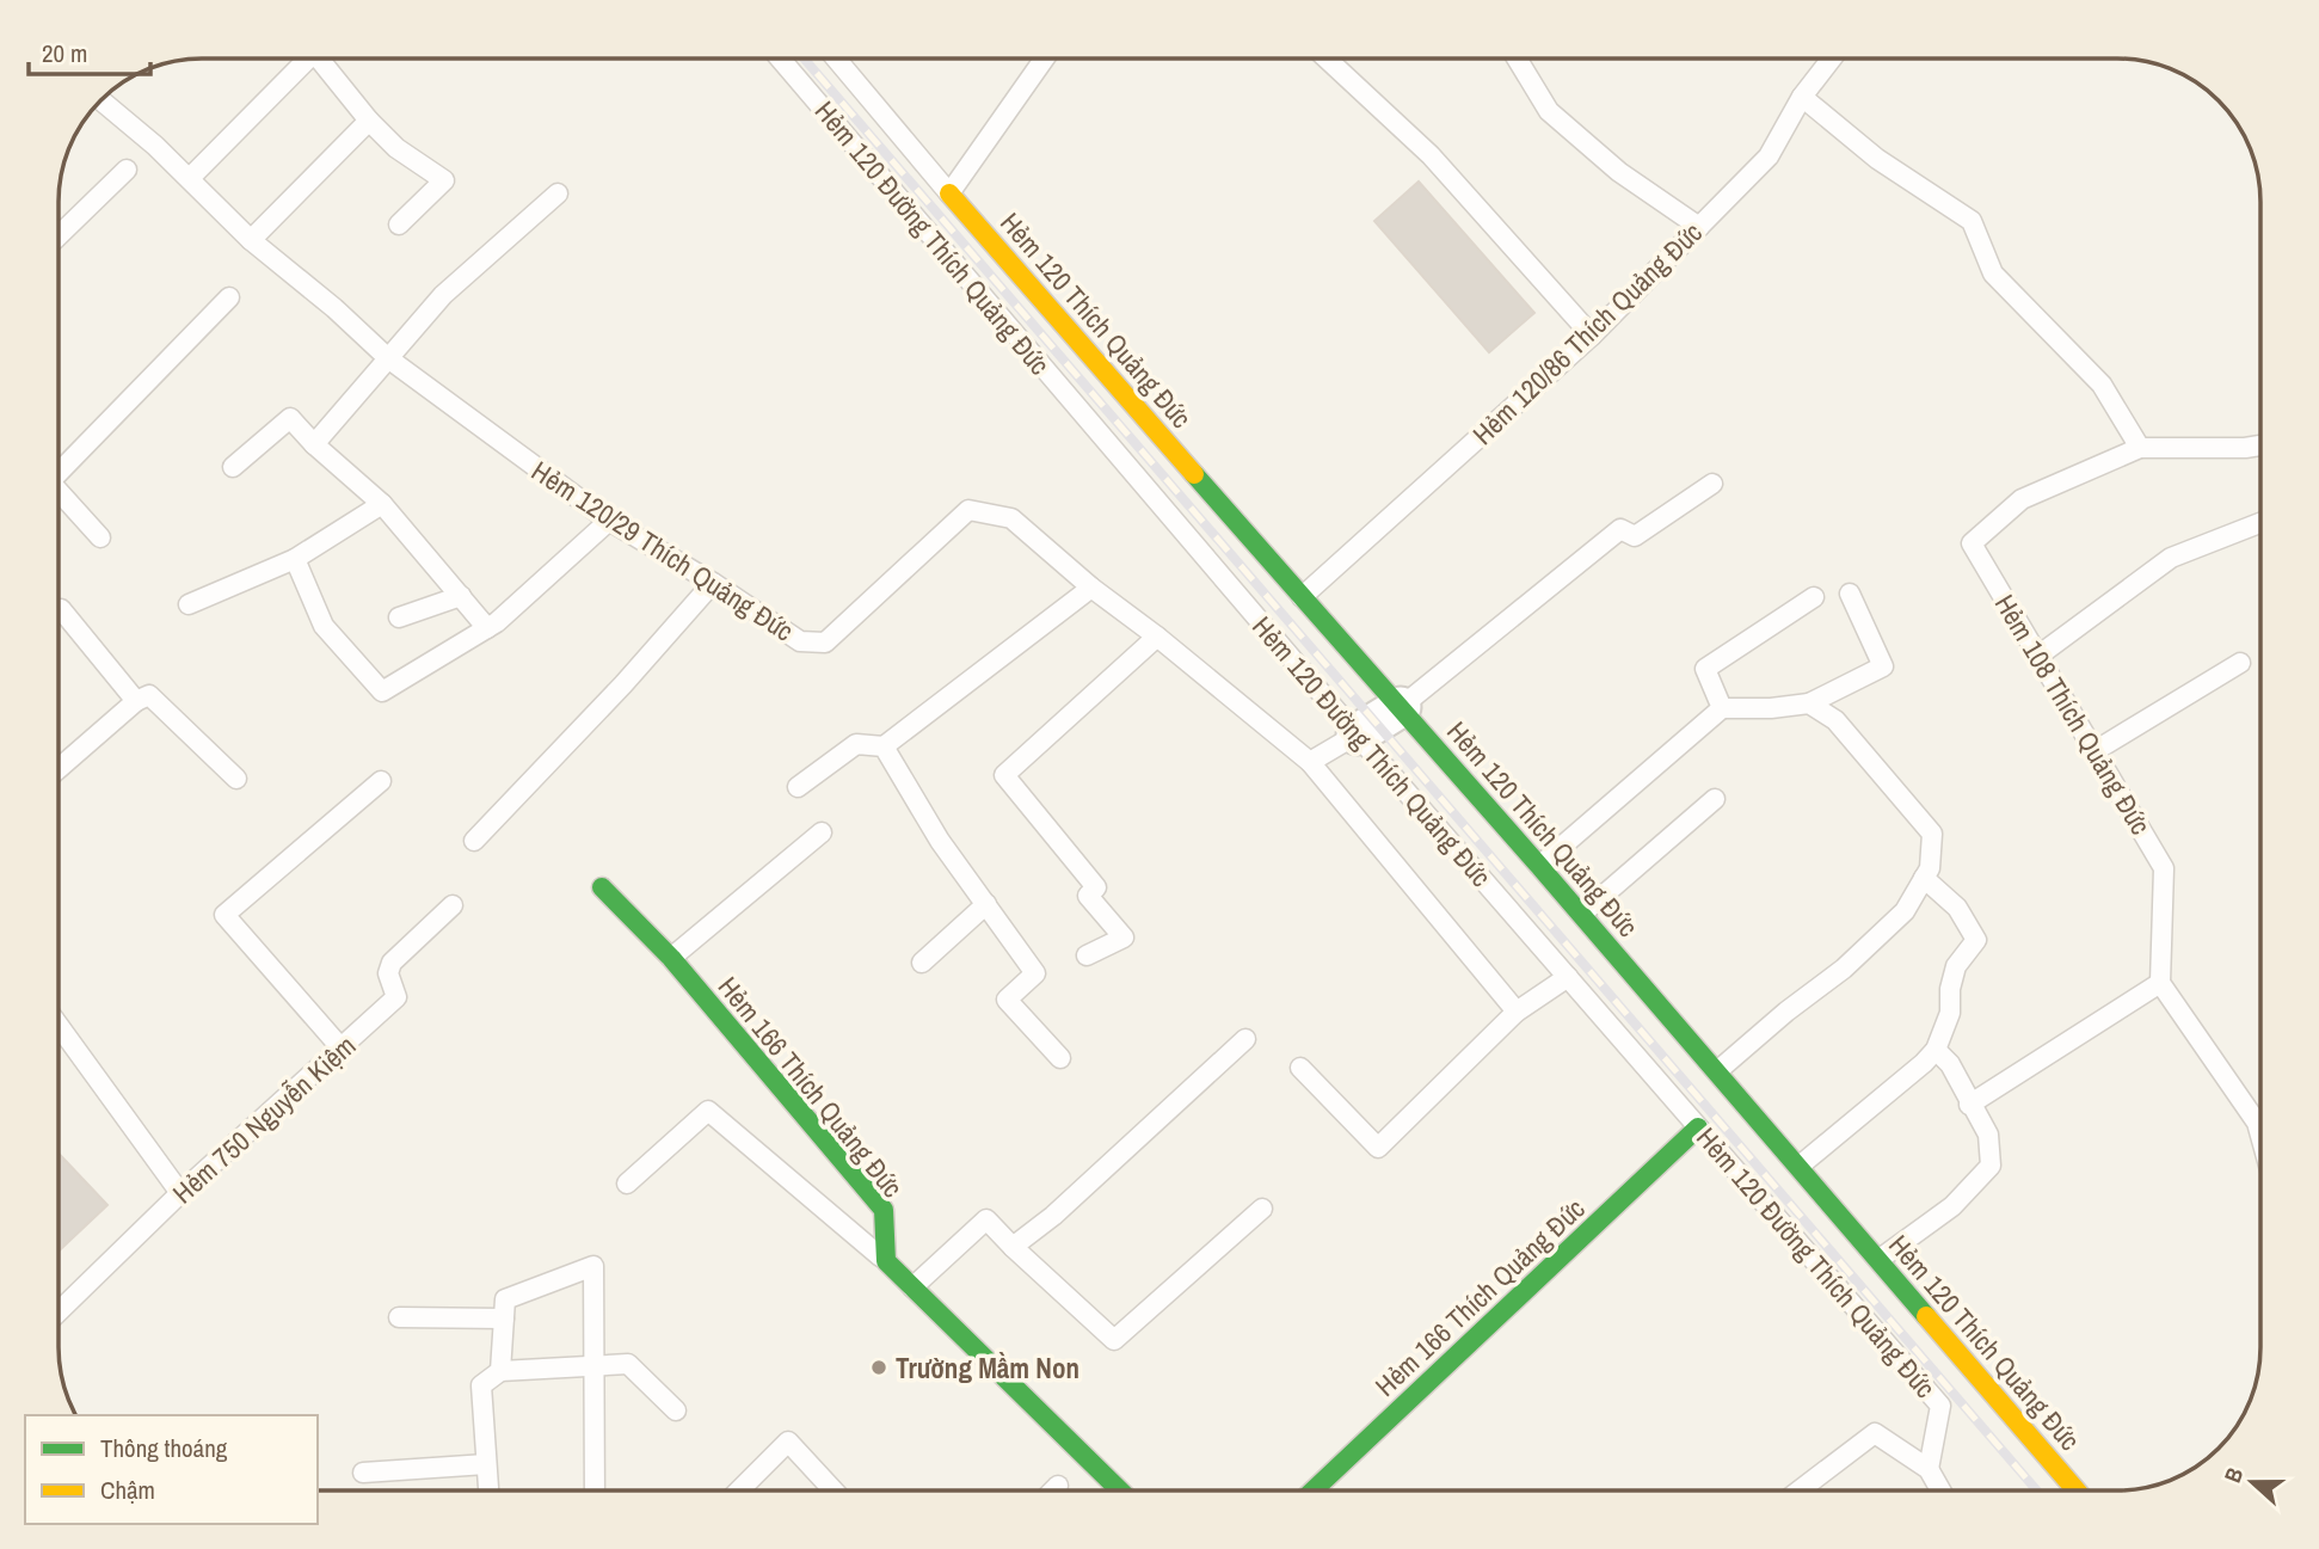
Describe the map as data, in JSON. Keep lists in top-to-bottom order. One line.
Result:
{"streets":{"street":["Hẻm 120 Thích Quảng Đức","Hẻm 166 Thích Quảng Đức"],"lane":["Hẻm 120 Đường Thích Quảng Đức","Hẻm 120/86 Thích Quảng Đức","Hẻm 120/29 Thích Quảng Đức","Hẻm 108 Thích Quảng Đức","Hẻm 750 Nguyễn Kiệm"]},"crossings":[["Hẻm 120 Đường Thích Quảng Đức","Hẻm 120 Thích Quảng Đức"],["Hẻm 120 Đường Thích Quảng Đức","Hẻm 166 Thích Quảng Đức"],["Hẻm 120 Thích Quảng Đức","Hẻm 120/86 Thích Quảng Đức"]],"places":["Trường Mầm Non"],"legend":["Thông thoáng","Chậm"],"scale_bar":"20 m","north":"left"}
